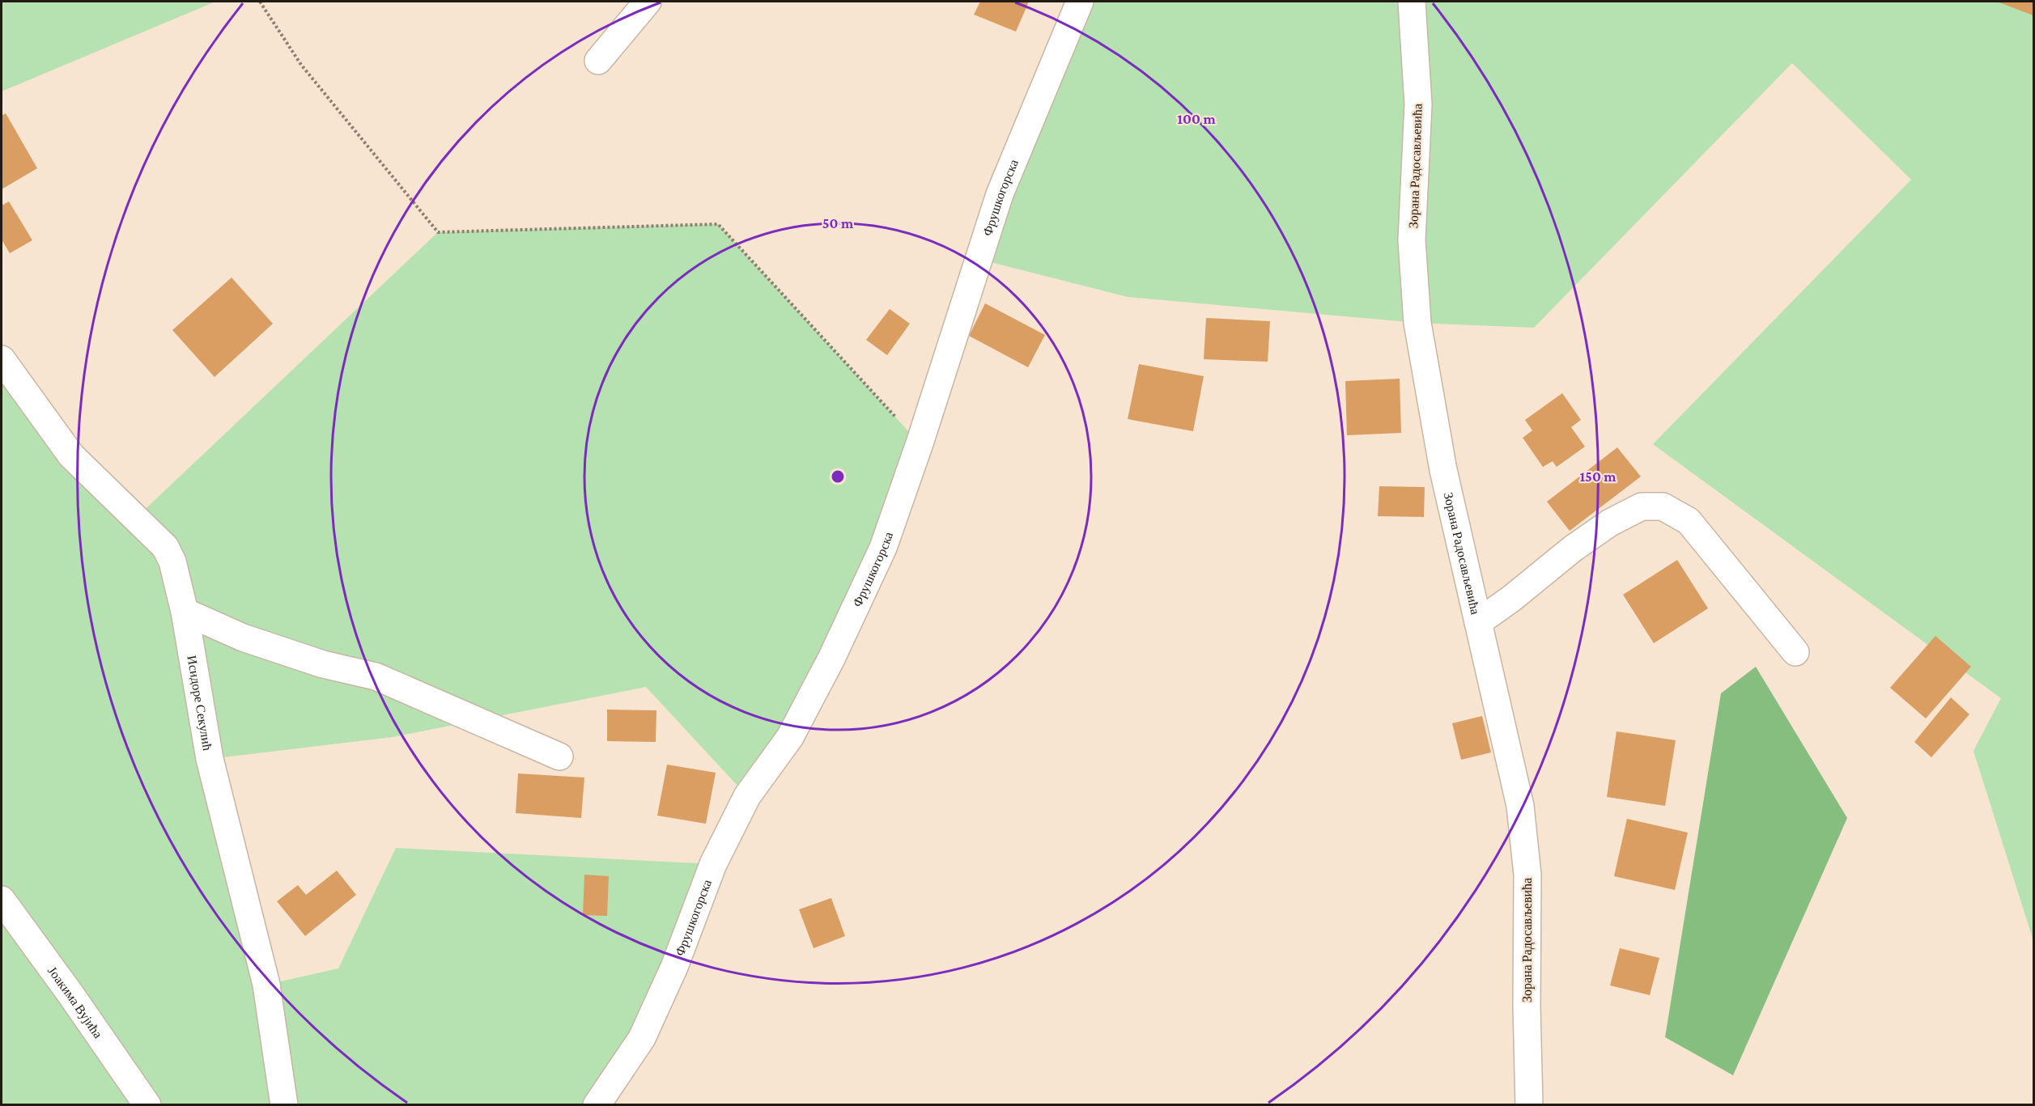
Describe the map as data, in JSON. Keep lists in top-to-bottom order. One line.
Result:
{"streets":{"street":["Зорана Радосављевића","Фрушкогорска","Исидоре Секулић","Јоакима Вујића"]},"rings":["100 m","50 m","150 m"]}
